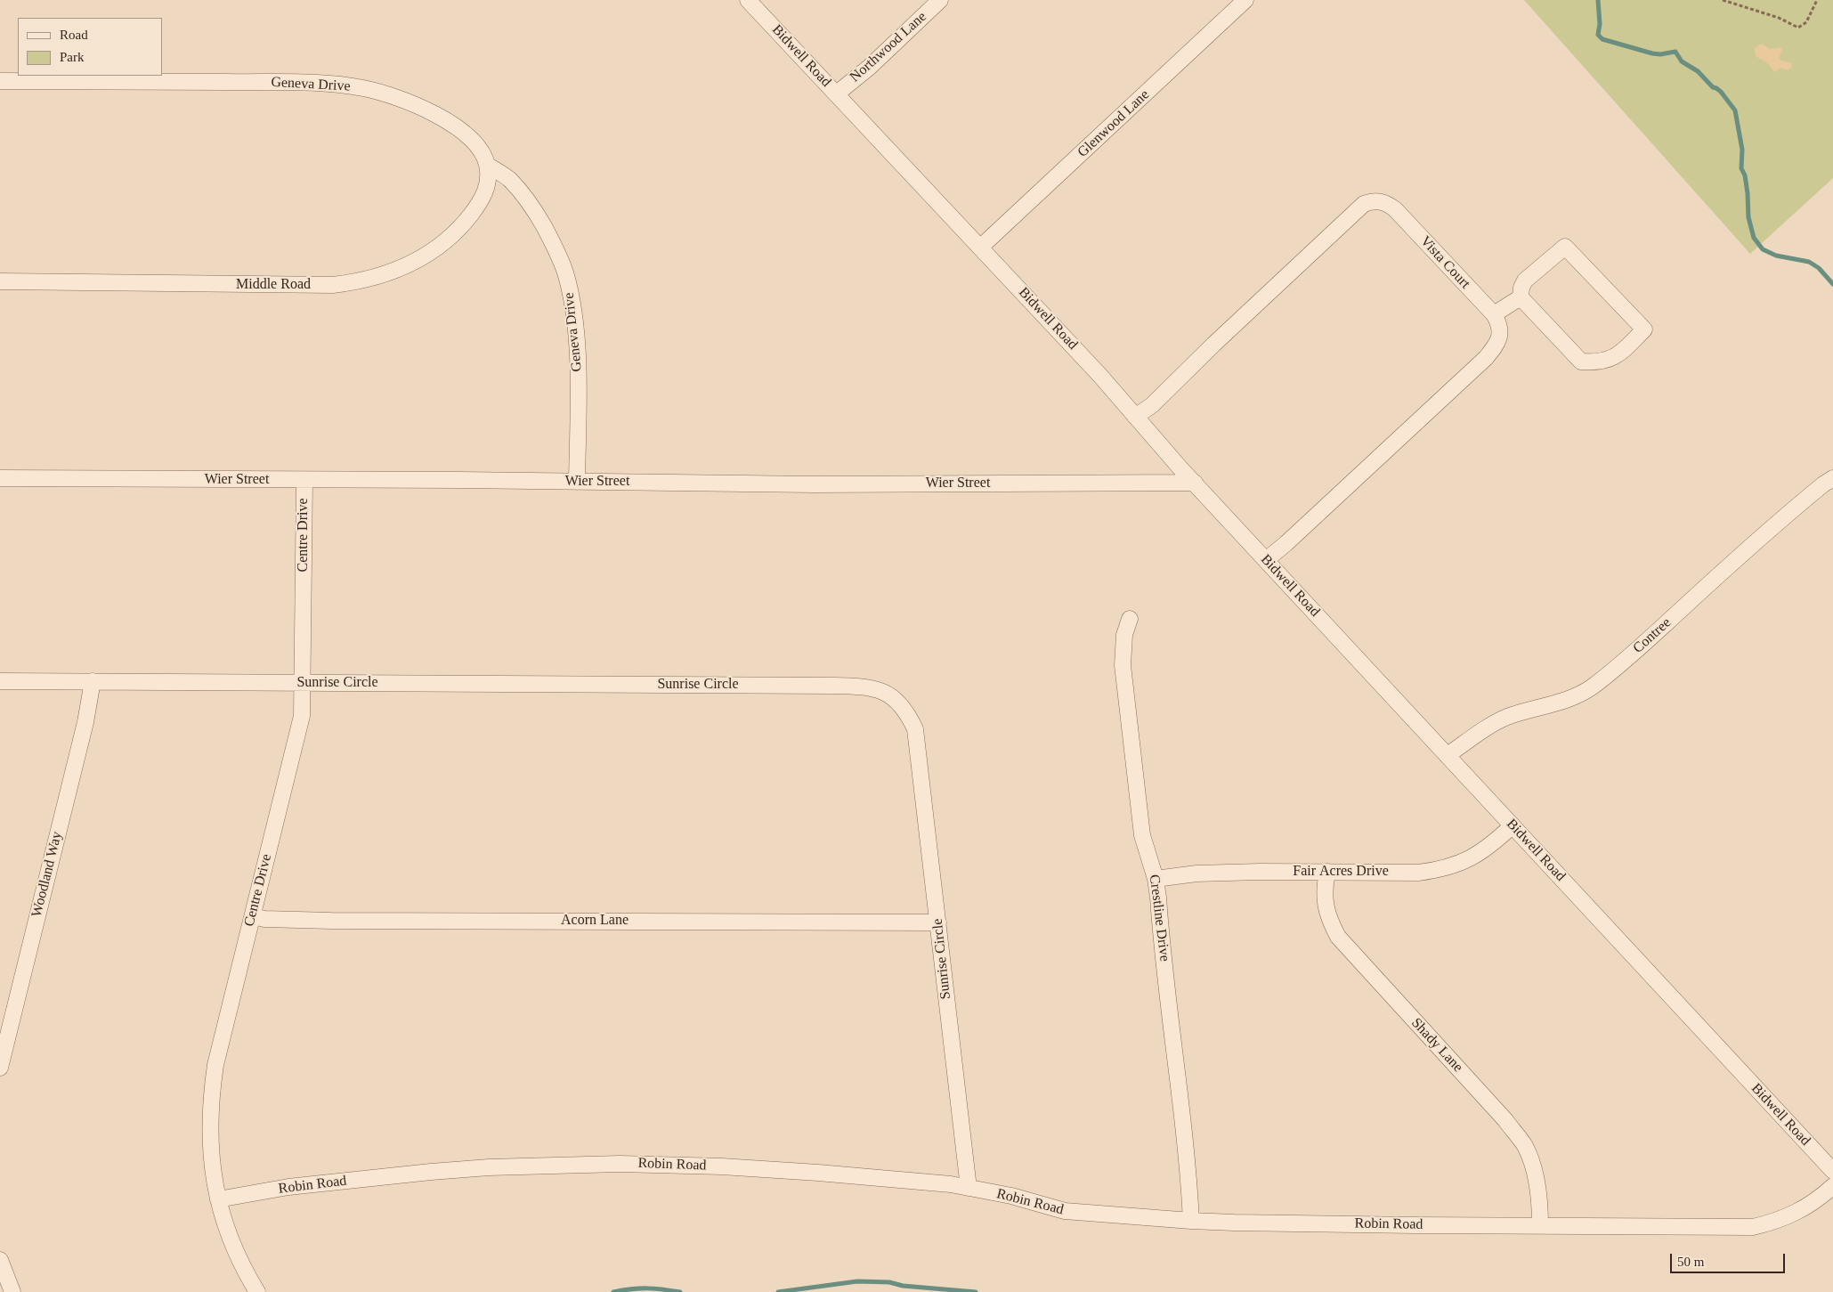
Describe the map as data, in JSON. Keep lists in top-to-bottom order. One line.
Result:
{"streets":{"street":["Northwood Lane","Bidwell Road","Geneva Drive","Glenwood Lane","Vista Court","Middle Road","Wier Street","Centre Drive","Contree","Sunrise Circle","Fair Acres Drive","Woodland Way","Crestline Drive","Acorn Lane","Shady Lane","Robin Road"]},"crossings":[["Northwood Lane","Bidwell Road"],["Bidwell Road","Glenwood Lane"],["Bidwell Road","Vista Court"],["Bidwell Road","Wier Street"],["Bidwell Road","Contree"],["Bidwell Road","Fair Acres Drive"],["Geneva Drive","Middle Road"],["Geneva Drive","Wier Street"],["Wier Street","Centre Drive"],["Centre Drive","Sunrise Circle"],["Centre Drive","Acorn Lane"],["Centre Drive","Robin Road"],["Sunrise Circle","Woodland Way"],["Sunrise Circle","Acorn Lane"],["Sunrise Circle","Robin Road"],["Fair Acres Drive","Crestline Drive"],["Fair Acres Drive","Shady Lane"],["Crestline Drive","Robin Road"],["Shady Lane","Robin Road"]],"legend":["Road","Park"],"scale_bar":"50 m"}
